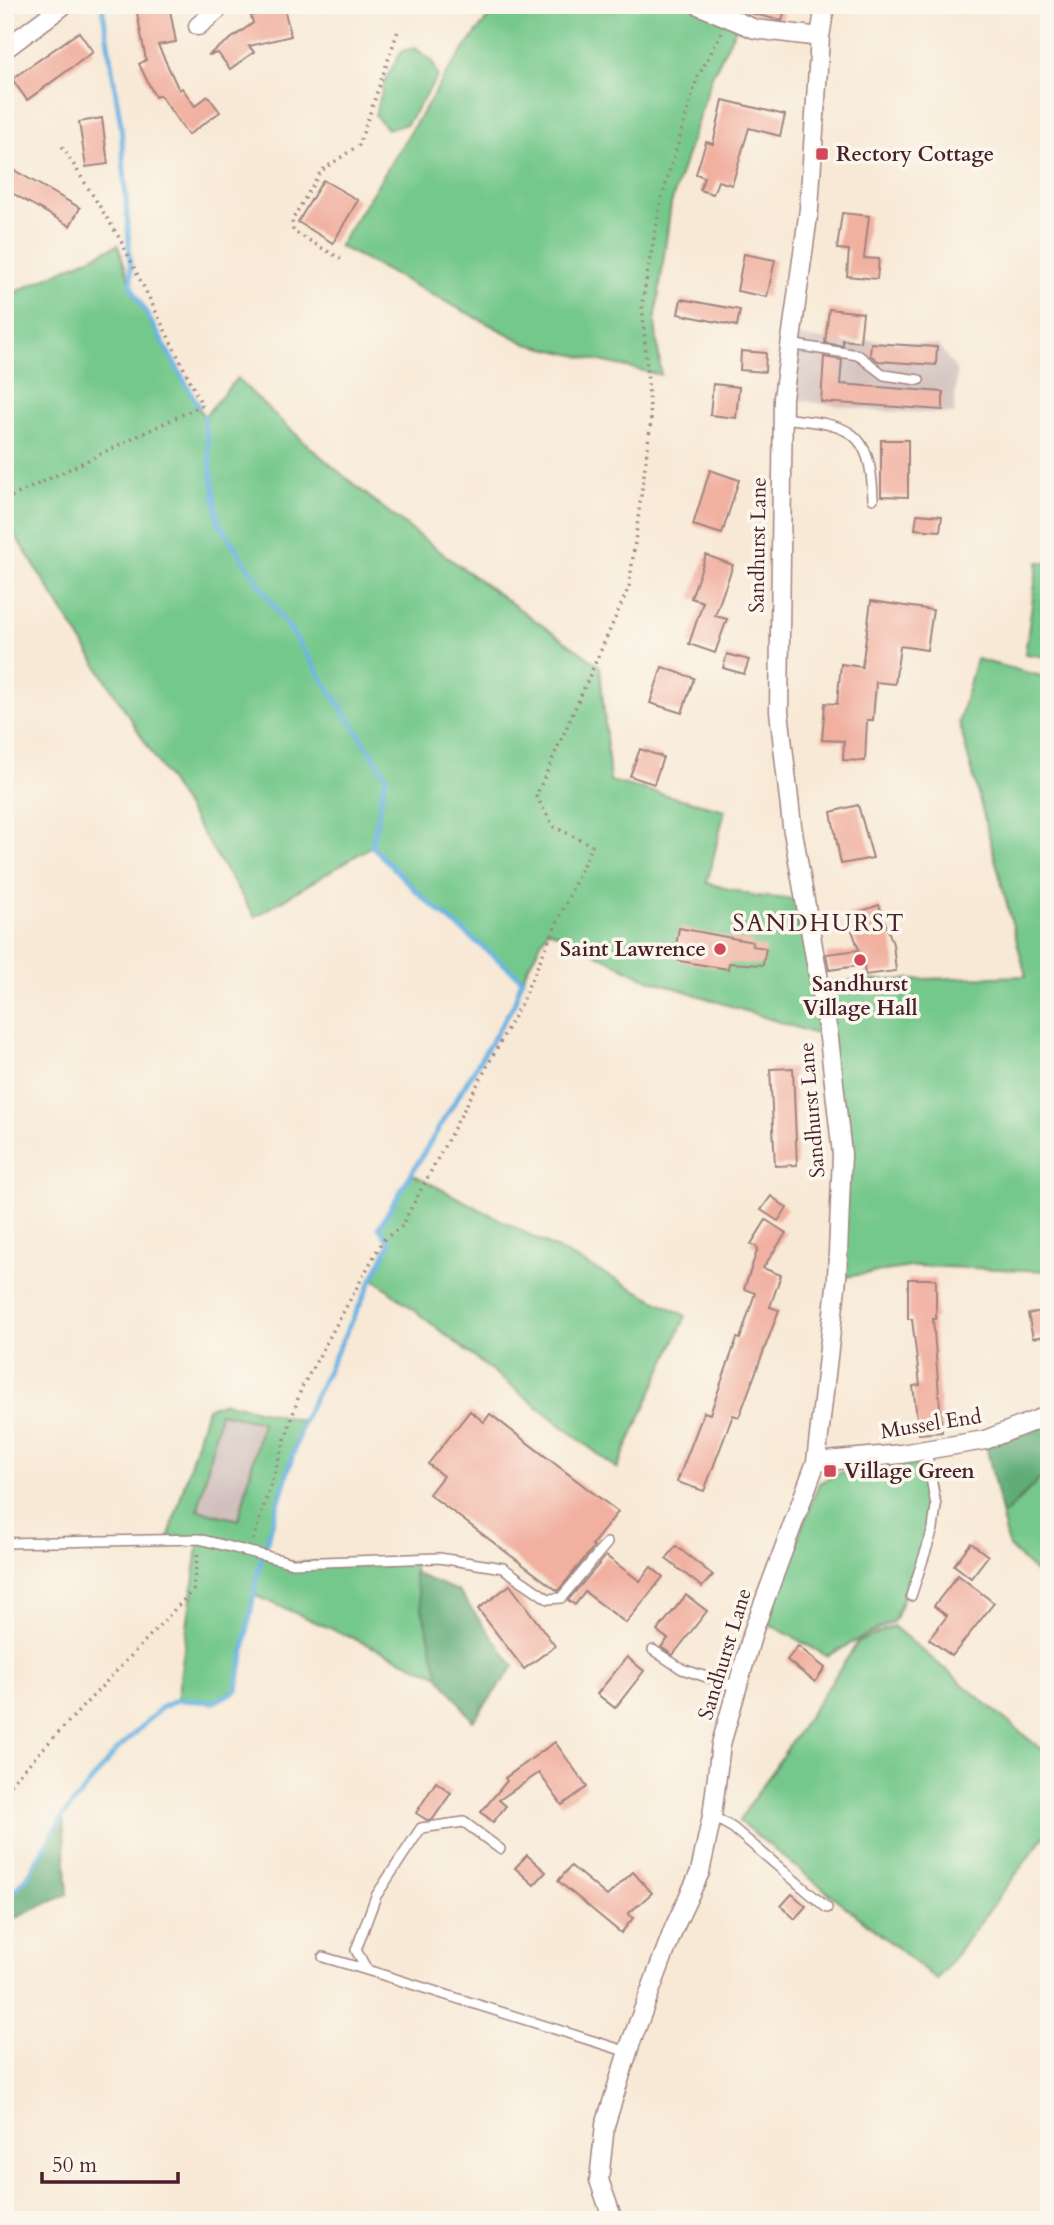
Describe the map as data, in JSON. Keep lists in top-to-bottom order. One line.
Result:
{"streets":{"street":["Sandhurst Lane","Mussel End"]},"crossings":[["Sandhurst Lane","Mussel End"]],"districts":["SANDHURST"],"places":{"transit":["Rectory Cottage","Village Green"],"other":["Saint Lawrence","Sandhurst Village Hall"]},"scale_bar":"50 m"}
